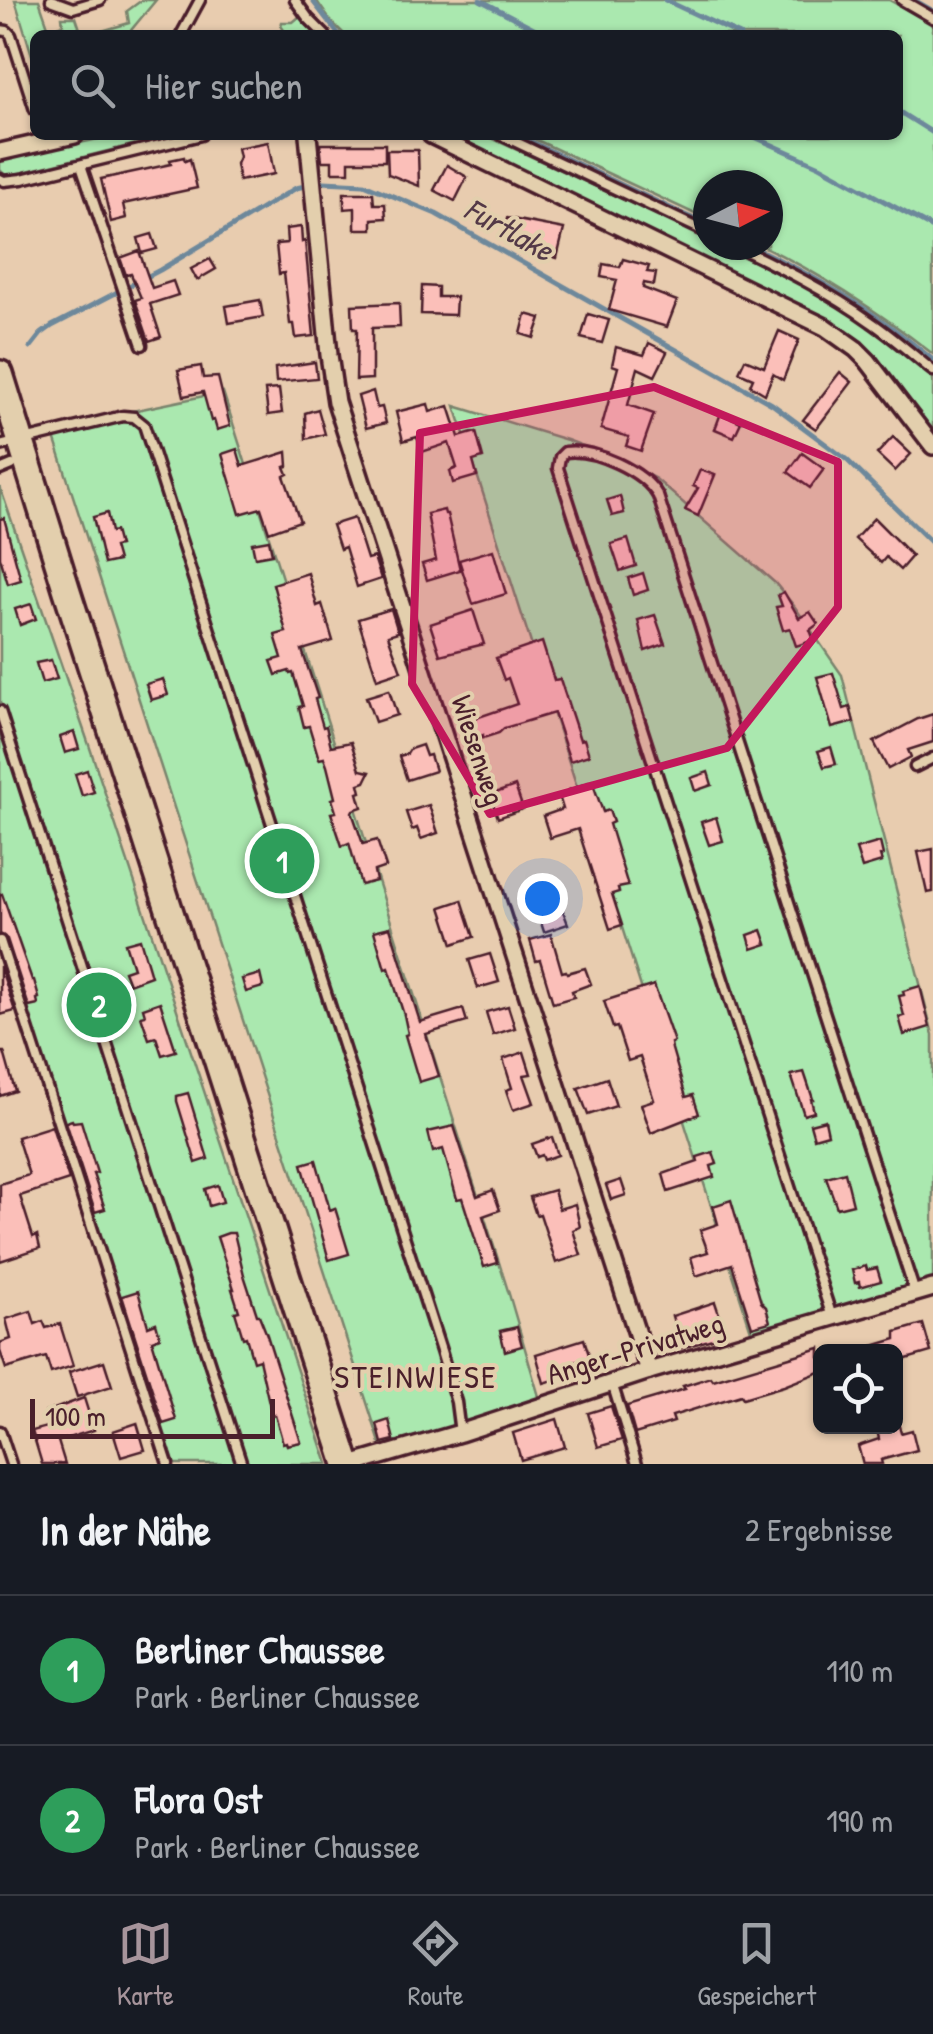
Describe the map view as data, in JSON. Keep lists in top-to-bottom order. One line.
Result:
{"streets":{"street":["Wiesenweg","Anger-Privatweg"]},"crossings":[["Wiesenweg","Anger-Privatweg"]],"districts":["STEINWIESE"],"water":["Furtlake"],"scale_bar":"100 m","north":"right","page":{"search":"Hier suchen","pins":["1","2"],"scale":"100 m","heading":["In der Nähe","2 Ergebnisse"],"list":[{"mark":"1","name":"Berliner Chaussee","note":"Park · Berliner Chaussee","value":"110 m"},{"mark":"2","name":"Flora Ost","note":"Park · Berliner Chaussee","value":"190 m"}],"nav":["Karte","Route","Gespeichert"]}}
